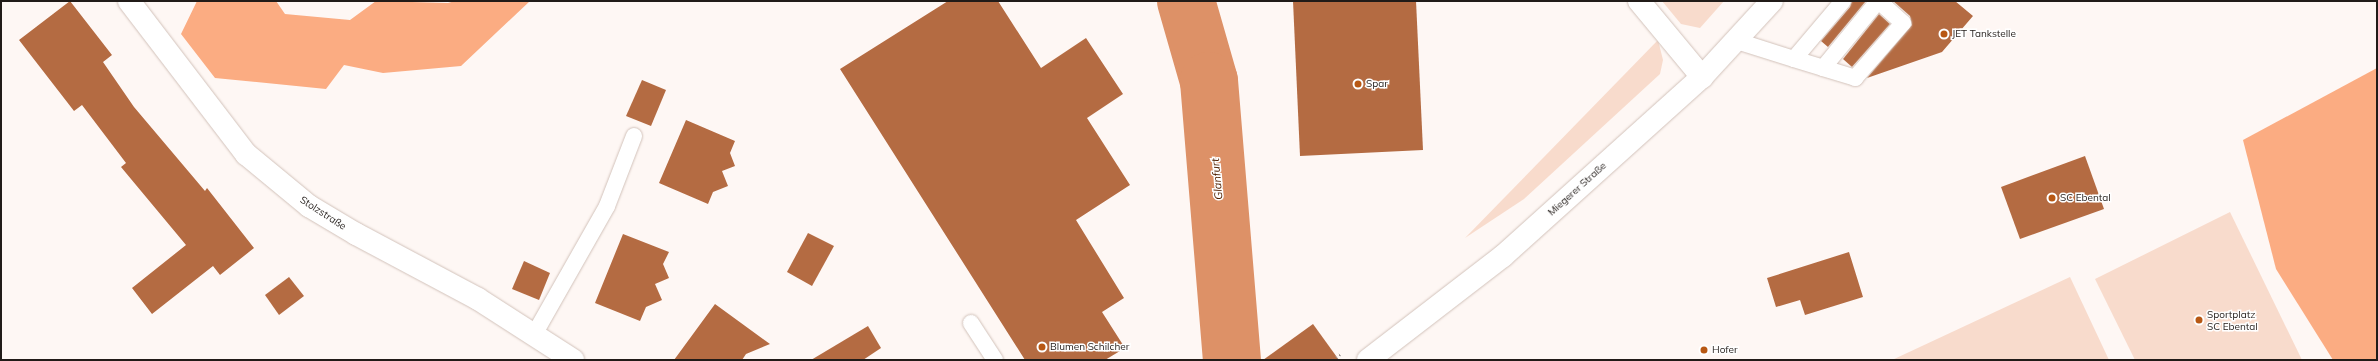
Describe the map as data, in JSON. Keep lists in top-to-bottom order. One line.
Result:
{"streets":{"street":["Miegerer Straße","Stolzstraße"]},"water":["Glanfurt"],"places":["JET Tankstelle","Spar","SC Ebental","Sportplatz SC Ebental","Blumen Schilcher","Hofer"]}
